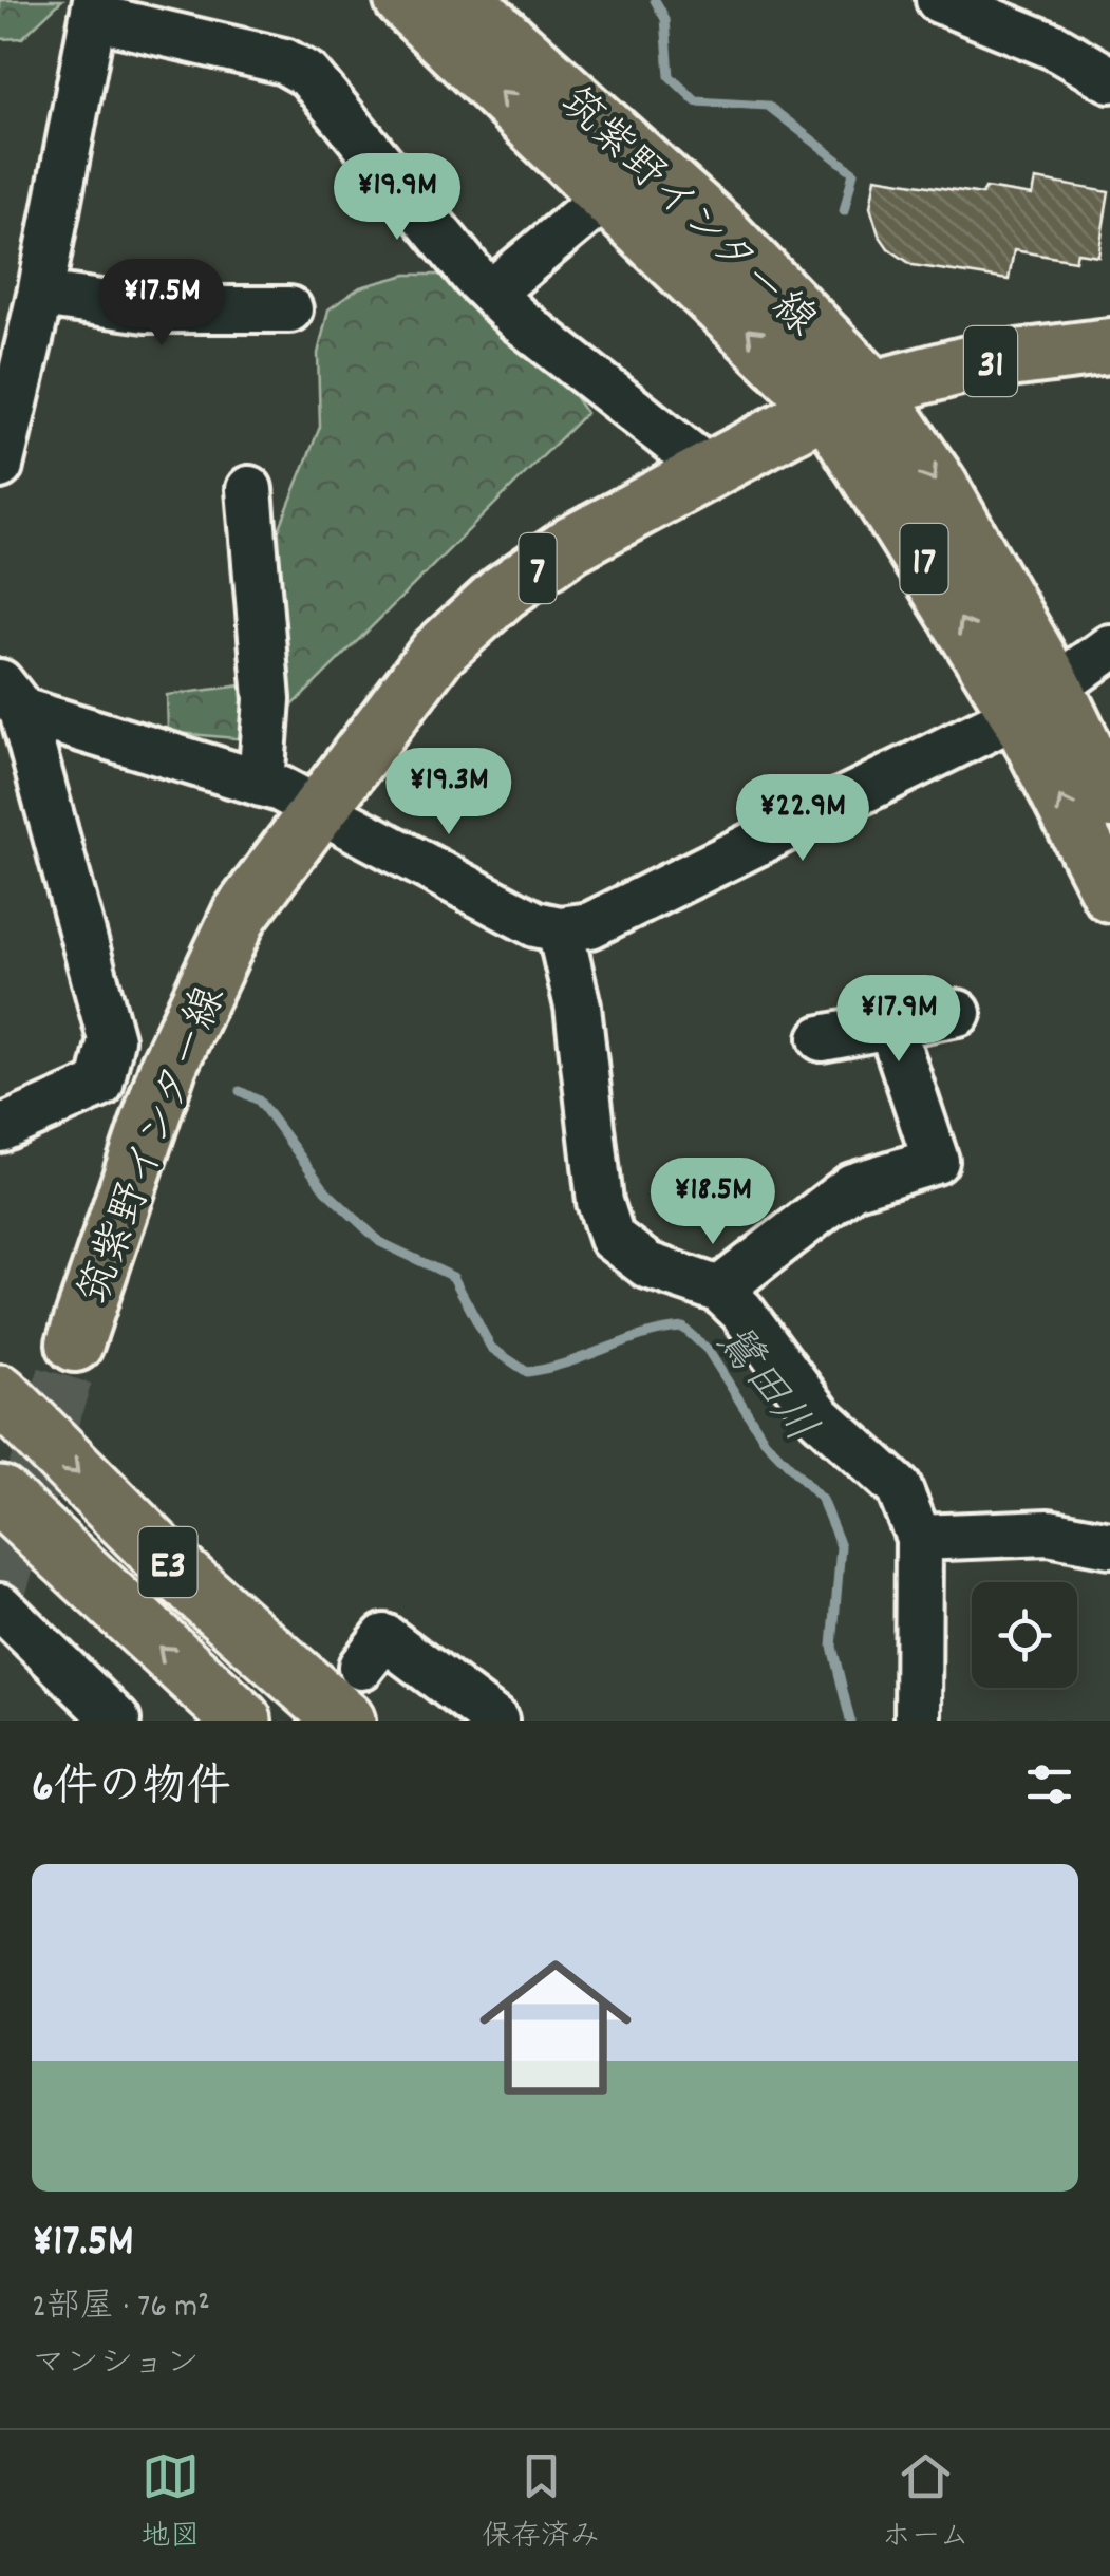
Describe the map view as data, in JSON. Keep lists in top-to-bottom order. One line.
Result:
{"streets":{"highway":["E3"],"main road":["筑紫野インター線","31","17","7"]},"crossings":[["筑紫野インター線","31"],["筑紫野インター線","17"],["31","17"]],"water":["鷺田川"],"page":{"price":["¥19.9M","¥17.5M","¥19.3M","¥22.9M","¥17.9M","¥18.5M"],"heading":"6件の物件","list":[{"name":"¥17.5M","note":"2部屋 · 76 m² · マンション"}],"tabs":["地図","保存済み","ホーム"]}}
